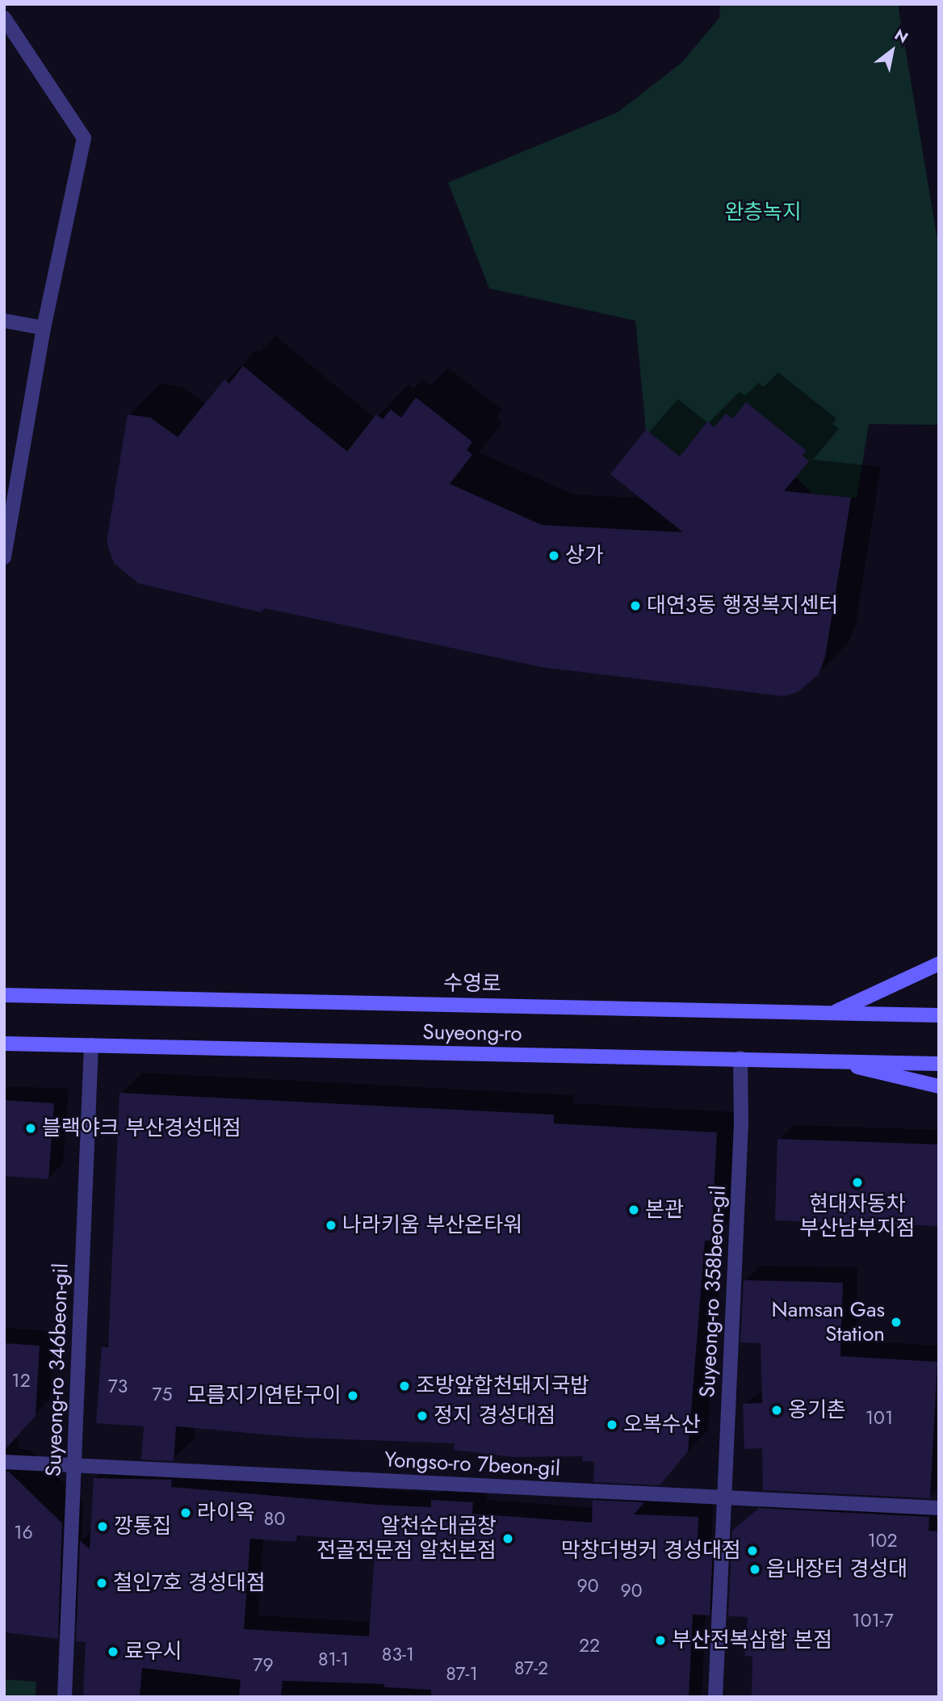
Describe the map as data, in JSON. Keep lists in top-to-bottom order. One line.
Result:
{"streets":{"main road":["수영로","Suyeong-ro"],"street":["Suyeong-ro 358beon-gil","Suyeong-ro 346beon-gil","Yongso-ro 7beon-gil"]},"crossings":[["Suyeong-ro","Suyeong-ro 358beon-gil"],["Suyeong-ro","Suyeong-ro 346beon-gil"],["Suyeong-ro 358beon-gil","Yongso-ro 7beon-gil"],["Suyeong-ro 346beon-gil","Yongso-ro 7beon-gil"]],"parks":["완층녹지"],"places":["상가","대연3동 행정복지센터","블랙야크 부산경성대점","현대자동차 부산남부지점","본관","나라키움 부산온타워","Namsan Gas Station","조방앞합천돼지국밥","모름지기연탄구이","옹기촌","정지 경성대점","오복수산","라이옥","깡통집","알천순대곱창 전골전문점 알천본점","막창더벙커 경성대점","읍내장터 경성대","철인7호 경성대점","부산전복삼합 본점","료우시"],"house_numbers":["12","73","75","101","80","16","102","90","90","101-7","22","83-1","81-1","79","87-2","87-1"],"north":"top right"}
